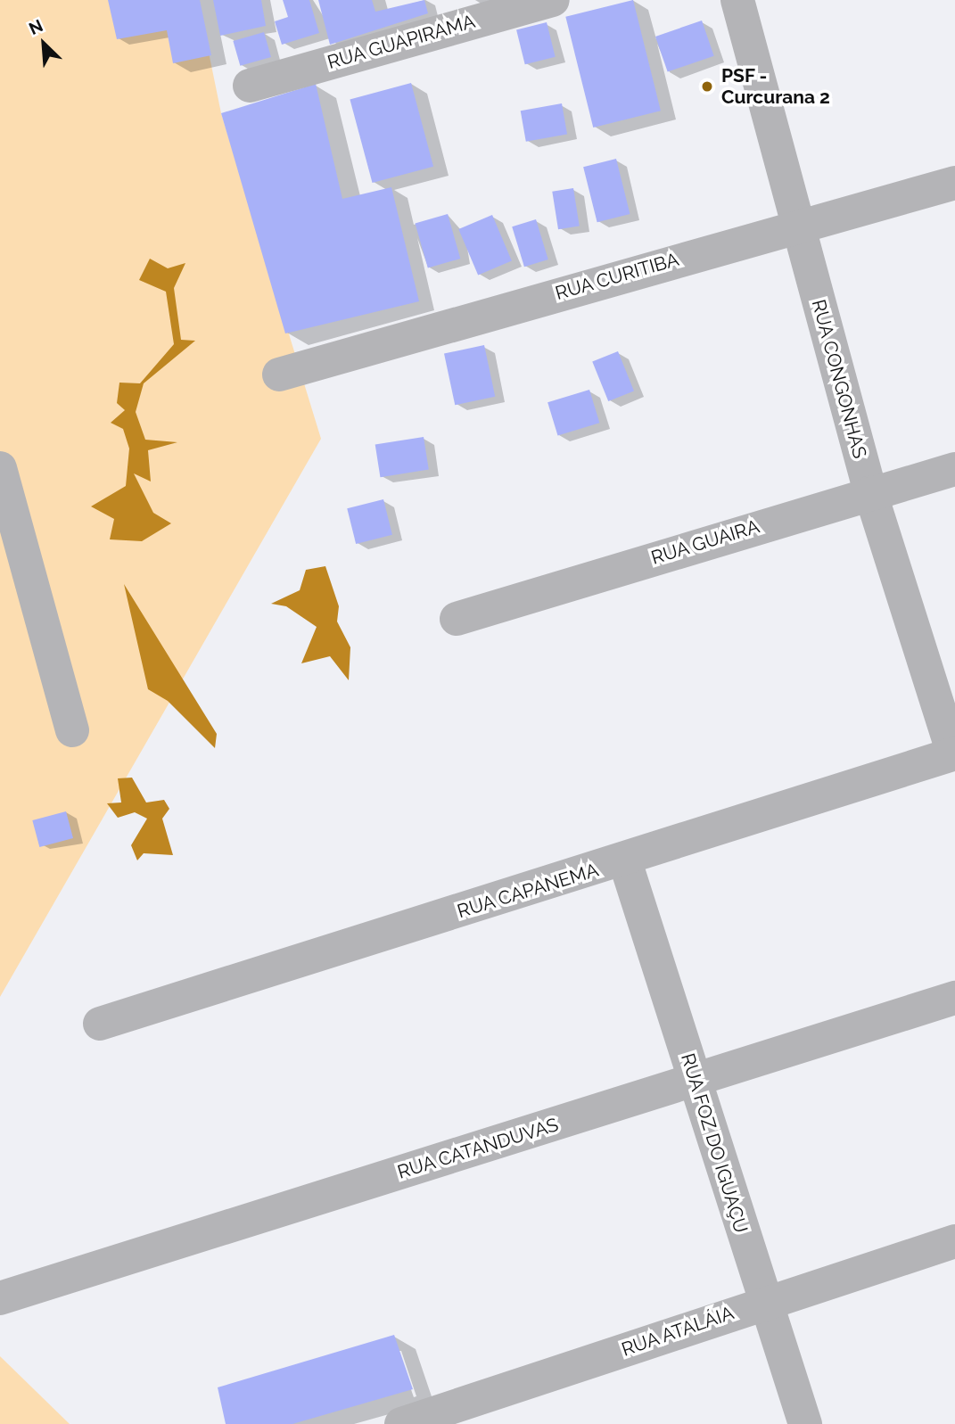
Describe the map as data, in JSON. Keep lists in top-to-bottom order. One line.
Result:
{"streets":{"street":["RUA GUAPIRAMA","RUA CURITIBA","RUA CONGONHAS","RUA GUAIRA","RUA CAPANEMA","RUA FOZ DO IGUAÇU","RUA CATANDUVAS","RUA ATALÁIA"]},"crossings":[["RUA CURITIBA","RUA CONGONHAS"],["RUA CONGONHAS","RUA GUAIRA"],["RUA CONGONHAS","RUA CAPANEMA"],["RUA CAPANEMA","RUA FOZ DO IGUAÇU"],["RUA FOZ DO IGUAÇU","RUA CATANDUVAS"],["RUA FOZ DO IGUAÇU","RUA ATALÁIA"]],"places":["PSF - Curcurana 2"],"north":"top left"}
